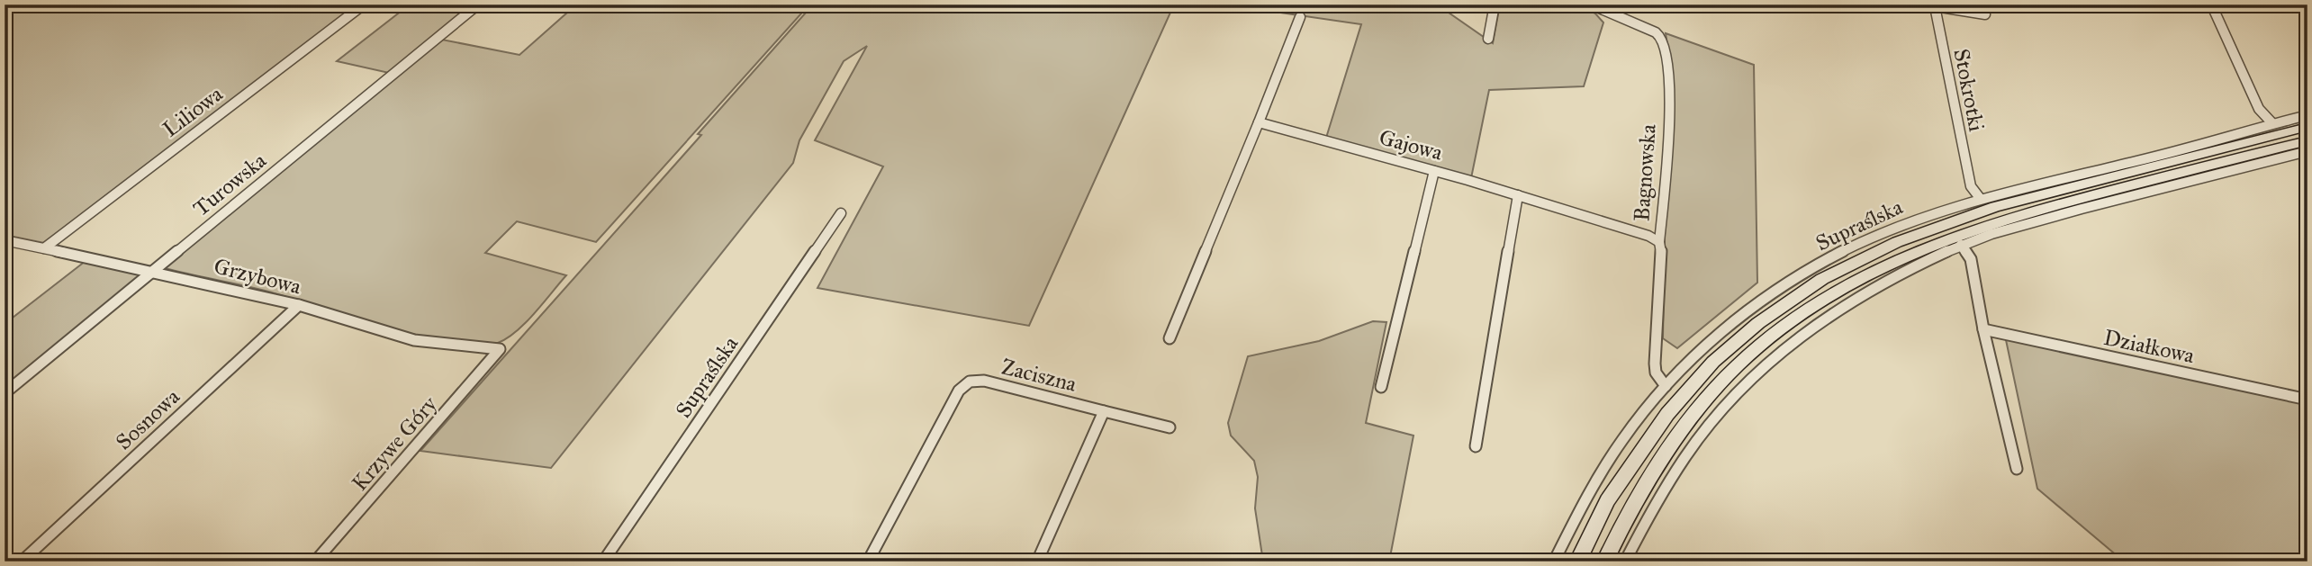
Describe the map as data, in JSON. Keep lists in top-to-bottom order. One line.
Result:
{"streets":{"street":["Stokrotki","Liliowa","Gajowa","Bagnowska","Turowska","Supraślska","Grzybowa","Działkowa","Zaciszna","Sosnowa","Krzywe Góry"]},"crossings":[["Stokrotki","Supraślska"],["Liliowa","Grzybowa"],["Gajowa","Bagnowska"],["Bagnowska","Supraślska"],["Turowska","Grzybowa"],["Grzybowa","Sosnowa"],["Grzybowa","Krzywe Góry"]]}
